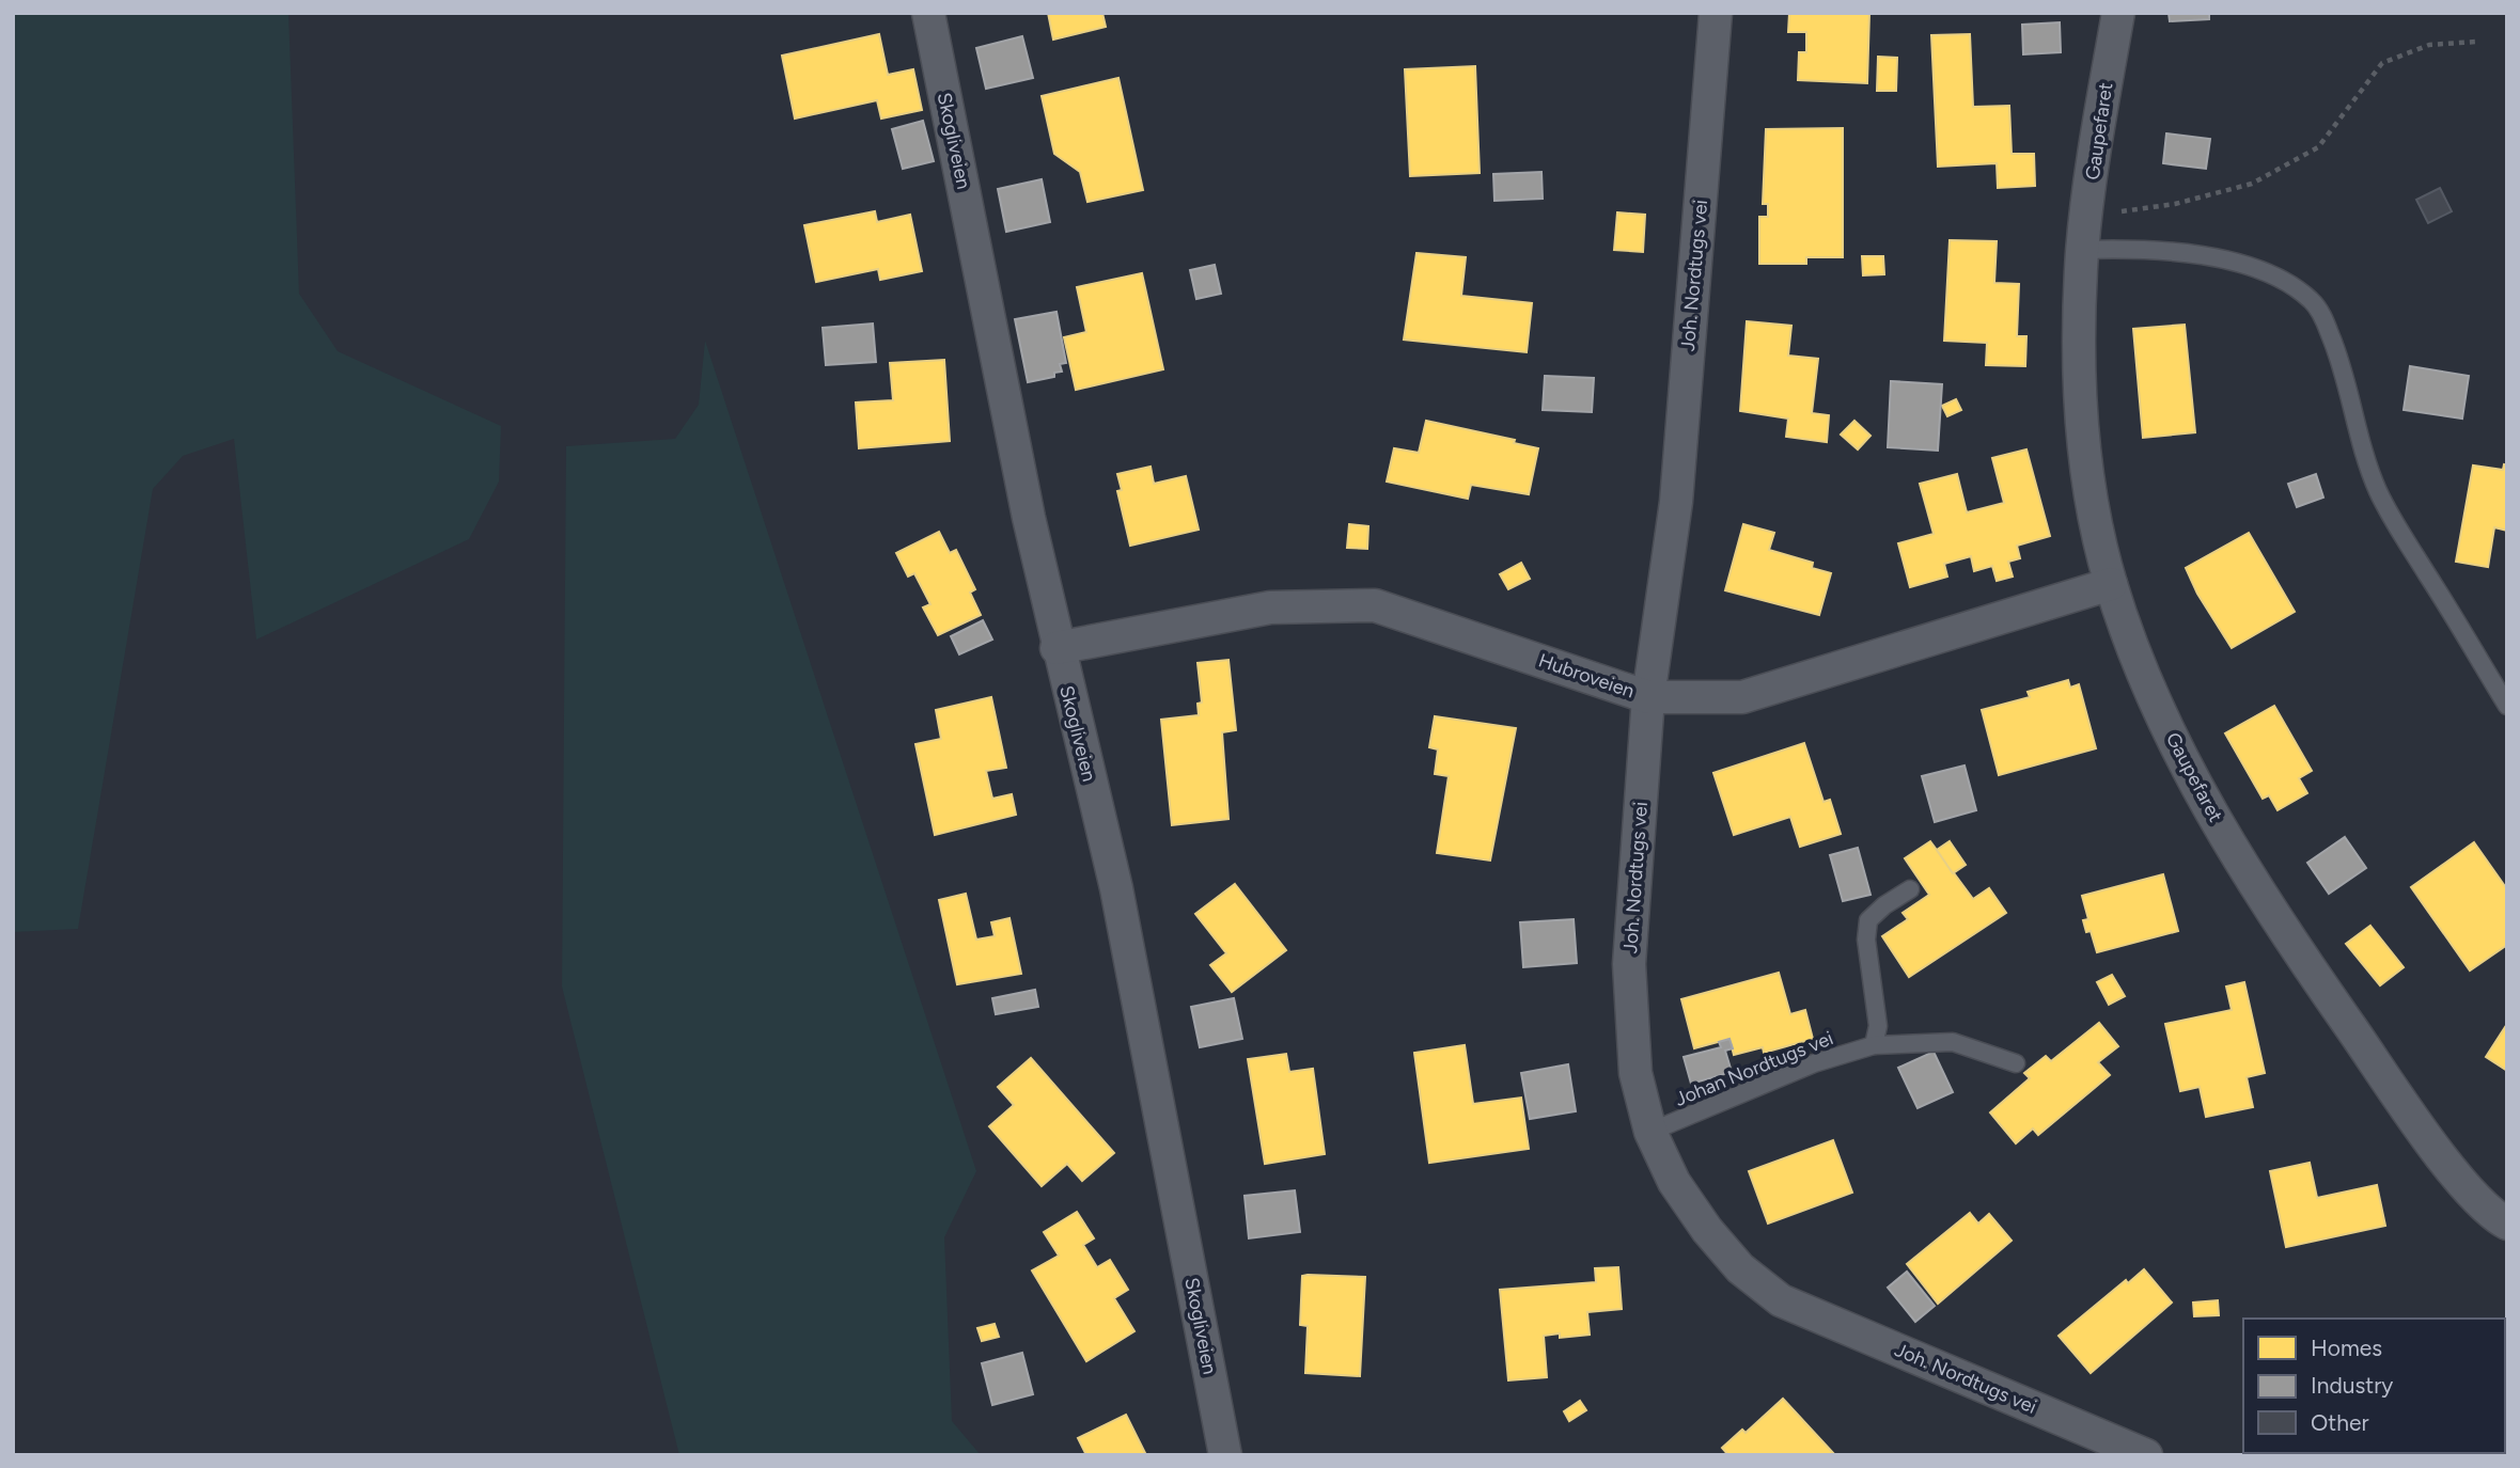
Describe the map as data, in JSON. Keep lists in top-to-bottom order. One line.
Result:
{"streets":{"street":["Gaupefaret","Skogliveien","Joh. Nordtugs vei","Hubroveien"],"lane":["Johan Nordtugs vei"]},"crossings":[["Gaupefaret","Hubroveien"],["Skogliveien","Hubroveien"],["Joh. Nordtugs vei","Hubroveien"],["Joh. Nordtugs vei","Johan Nordtugs vei"]],"legend":["Homes","Industry","Other"]}
